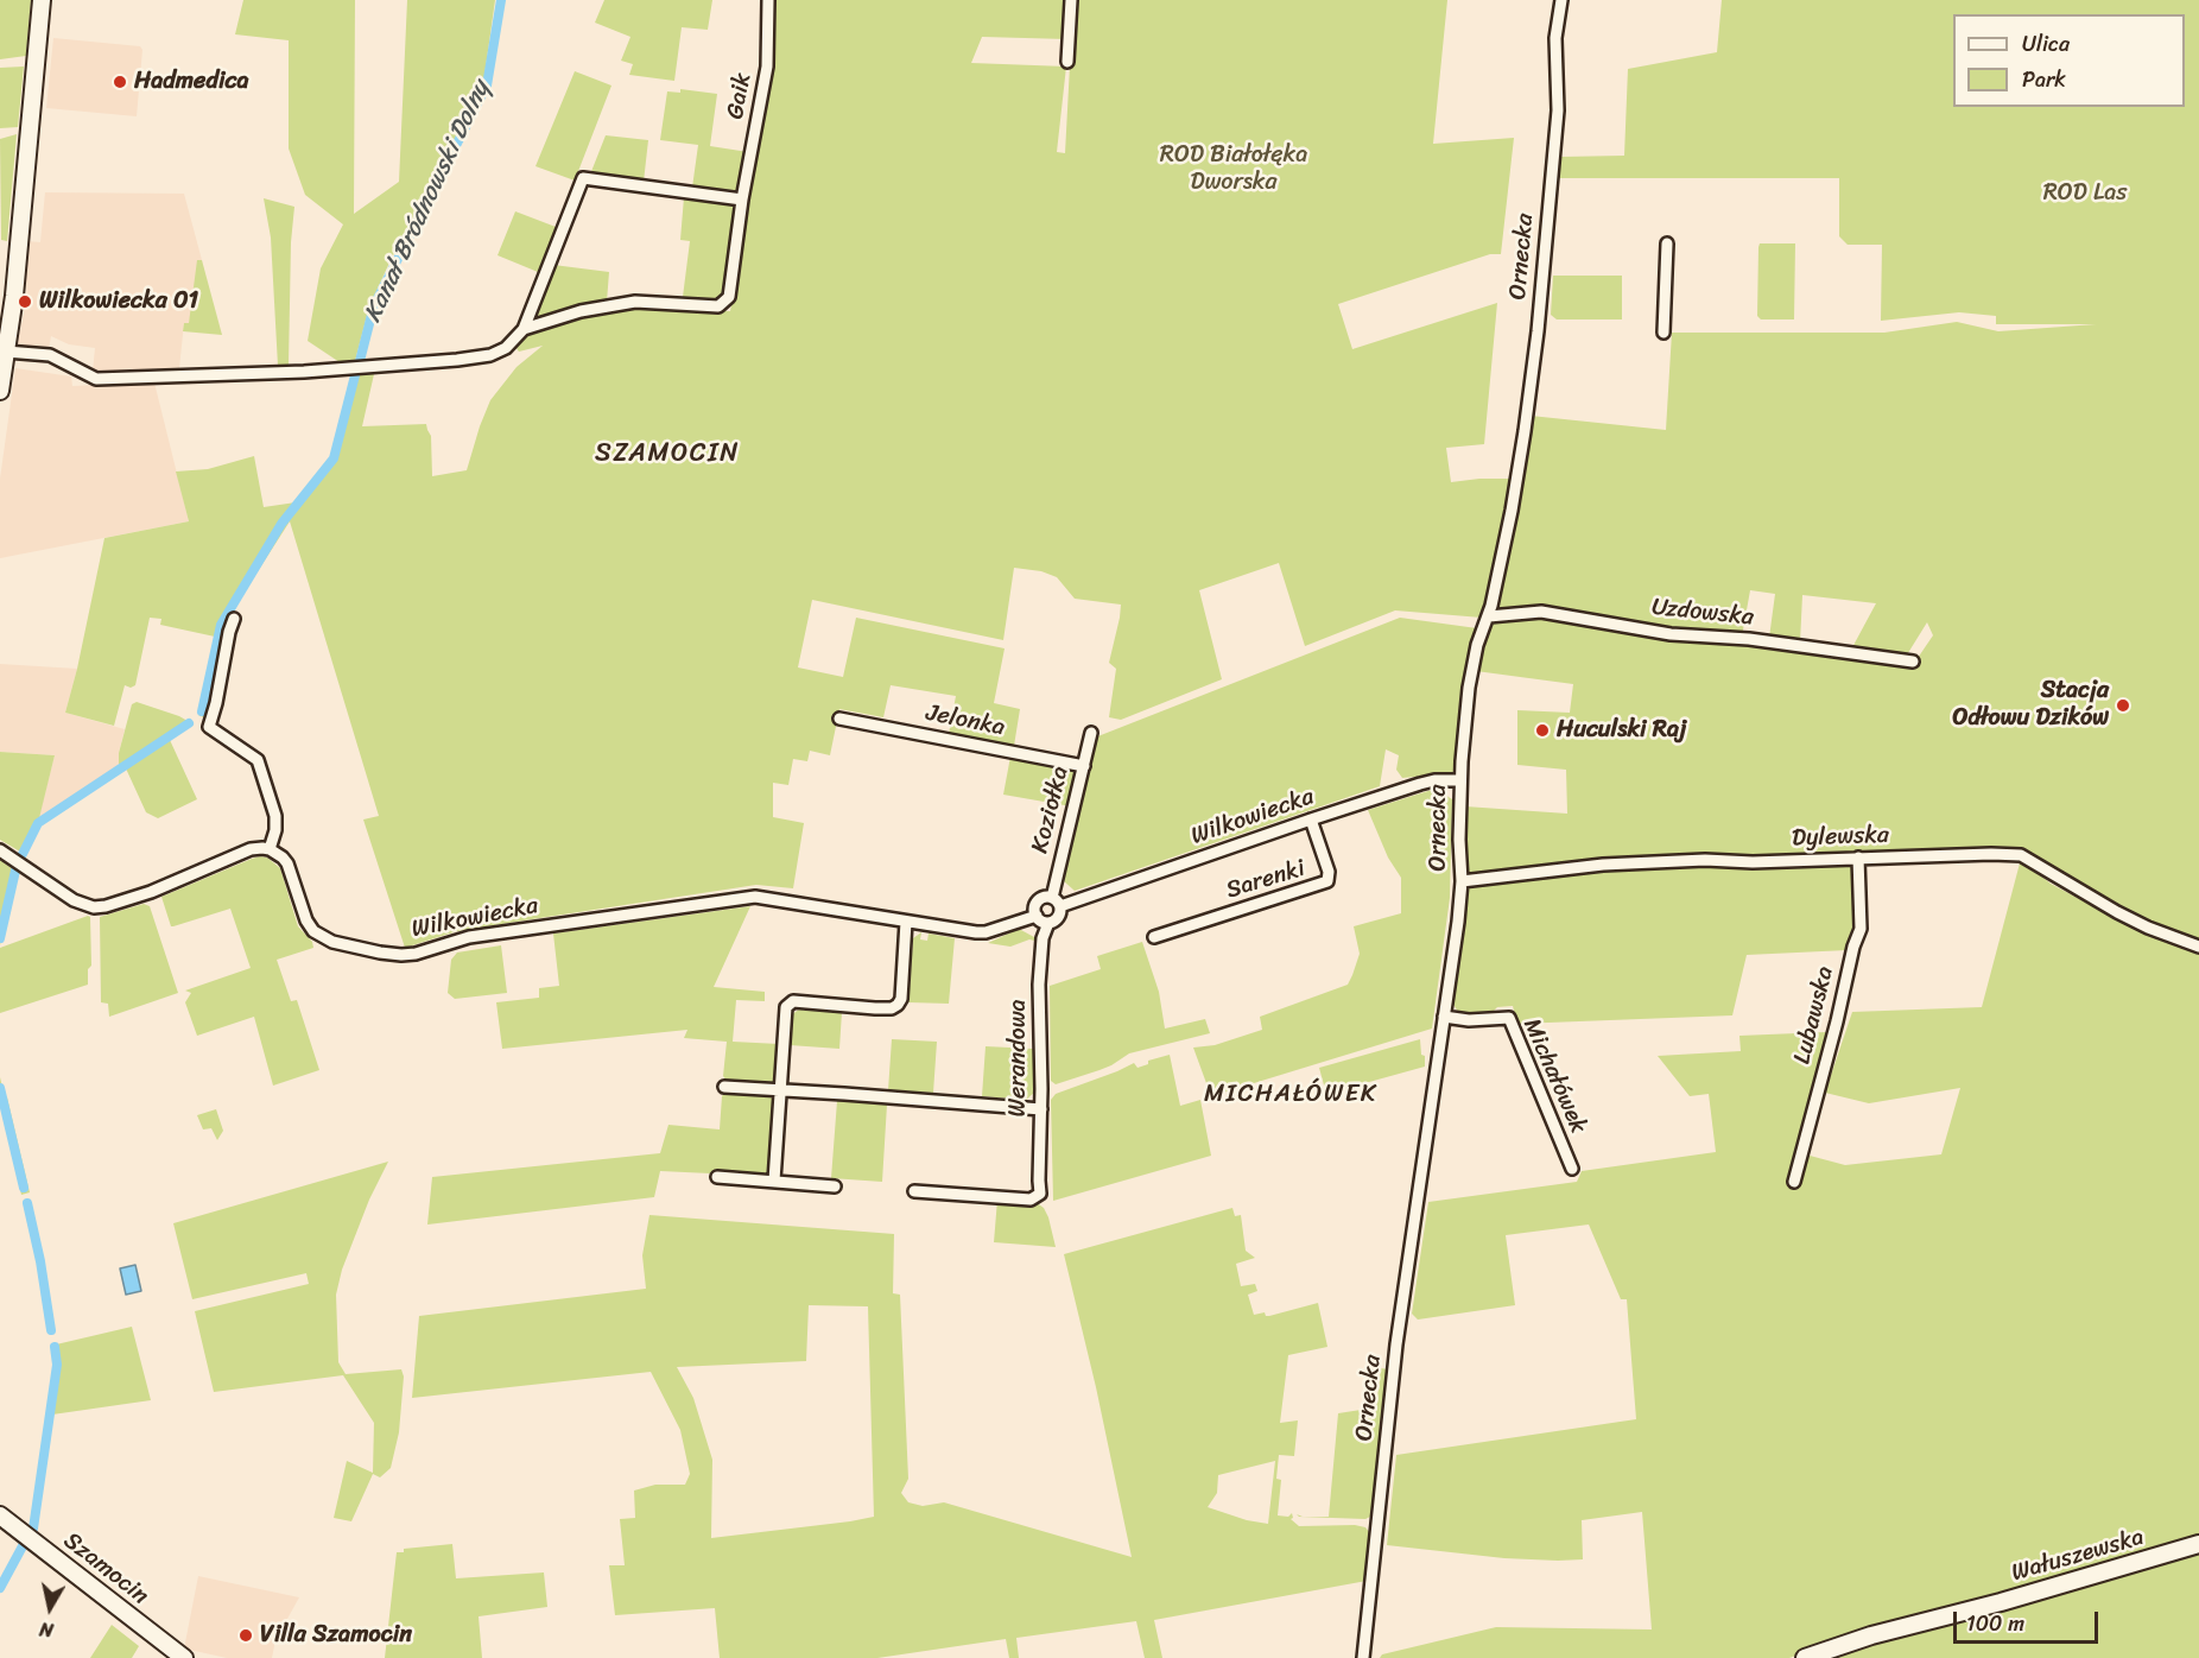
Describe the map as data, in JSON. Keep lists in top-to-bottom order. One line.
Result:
{"streets":{"street":["Gaik","Ornecka","Uzdowska","Jelonka","Koziołka","Wilkowiecka","Dylewska","Sarenki","Lubawska","Werandowa","Michałówek","Wałuszewska","Szamocin"]},"crossings":[["Ornecka","Uzdowska"],["Ornecka","Wilkowiecka"],["Ornecka","Dylewska"],["Ornecka","Michałówek"],["Jelonka","Koziołka"],["Koziołka","Wilkowiecka"],["Koziołka","Werandowa"],["Wilkowiecka","Sarenki"],["Wilkowiecka","Werandowa"],["Dylewska","Lubawska"]],"districts":["SZAMOCIN","MICHAŁÓWEK"],"water":["Kanał Bródnowski Dolny"],"parks":["ROD Białołęka Dworska","ROD Las"],"places":["Hadmedica","Wilkowiecka 01","Stacja Odłowu Dzików","Huculski Raj","Villa Szamocin"],"legend":["Ulica","Park"],"scale_bar":"100 m","north":"bottom"}
